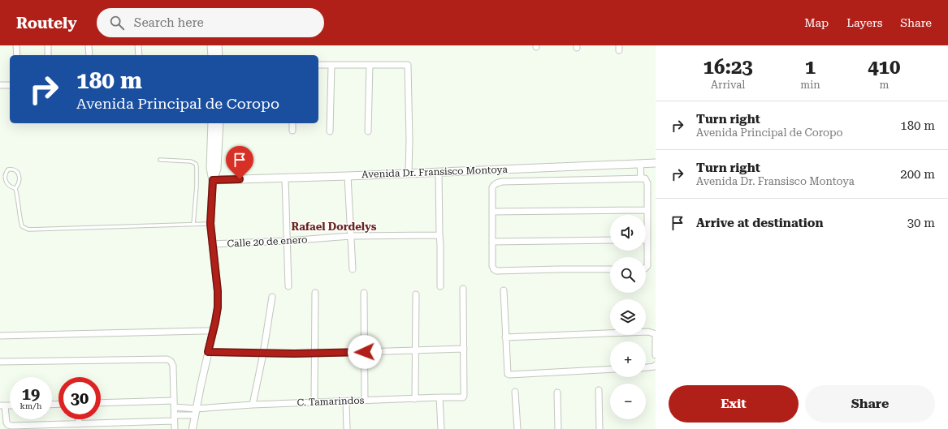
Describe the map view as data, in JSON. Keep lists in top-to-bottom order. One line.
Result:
{"streets":{"main road":["Avenida Dr. Fransisco Montoya"],"street":["Calle 20 de enero","C. Tamarindos"]},"districts":["Rafael Dordelys"],"page":{"header":"Routely","search":"Search here","nav":["Map","Layers","Share"],"eta":["16:23","Arrival","1","min","410","m"],"turn":["180 m","Avenida Principal de Coropo"],"list":[{"name":"Turn right","note":"Avenida Principal de Coropo","value":"180 m"},{"name":"Turn right","note":"Avenida Dr. Fransisco Montoya","value":"200 m"},{"name":"Arrive at destination","value":"30 m"}],"map_buttons":["+","−"],"speed":"19 km/h","limit":"30","buttons":["Exit","Share"]}}
